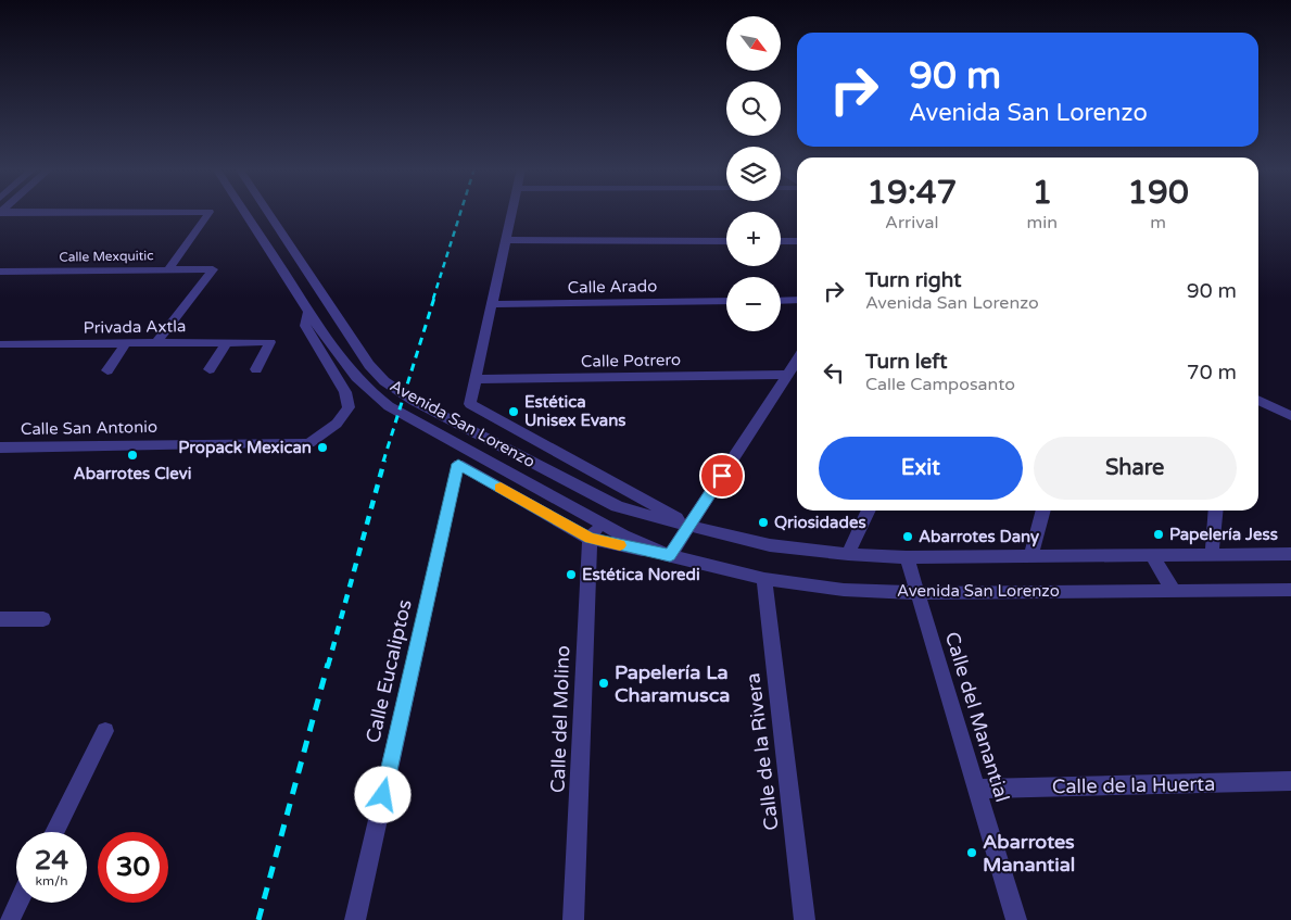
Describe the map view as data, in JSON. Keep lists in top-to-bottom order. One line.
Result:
{"streets":{"street":["Calle Mexquitic","Calle Arado","Privada Axtla","Calle Potrero","Avenida San Lorenzo","Calle San Antonio","Calle Eucaliptos","Calle del Manantial","Calle del Molino","Calle de la Rivera","Calle de la Huerta"]},"crossings":[["Calle Mexquitic","Privada Axtla"],["Calle Potrero","Avenida San Lorenzo"],["Avenida San Lorenzo","Calle San Antonio"],["Avenida San Lorenzo","Calle Eucaliptos"],["Avenida San Lorenzo","Calle del Manantial"],["Avenida San Lorenzo","Calle del Molino"],["Avenida San Lorenzo","Calle de la Rivera"],["Calle del Manantial","Calle de la Huerta"]],"places":["Estética Unisex Evans","Propack Mexican","Abarrotes Clevi","Qriosidades","Papelería Jess","Abarrotes Dany","Estética Noredi","Papelería La Charamusca","Abarrotes Manantial"],"north":"bottom right","page":{"map_buttons":["+","−"],"turn":["90 m","Avenida San Lorenzo"],"eta":["19:47","Arrival","1","min","190","m"],"list":[{"name":"Turn right","note":"Avenida San Lorenzo","value":"90 m"},{"name":"Turn left","note":"Calle Camposanto","value":"70 m"}],"buttons":["Exit","Share"],"speed":"24 km/h","limit":"30"}}
